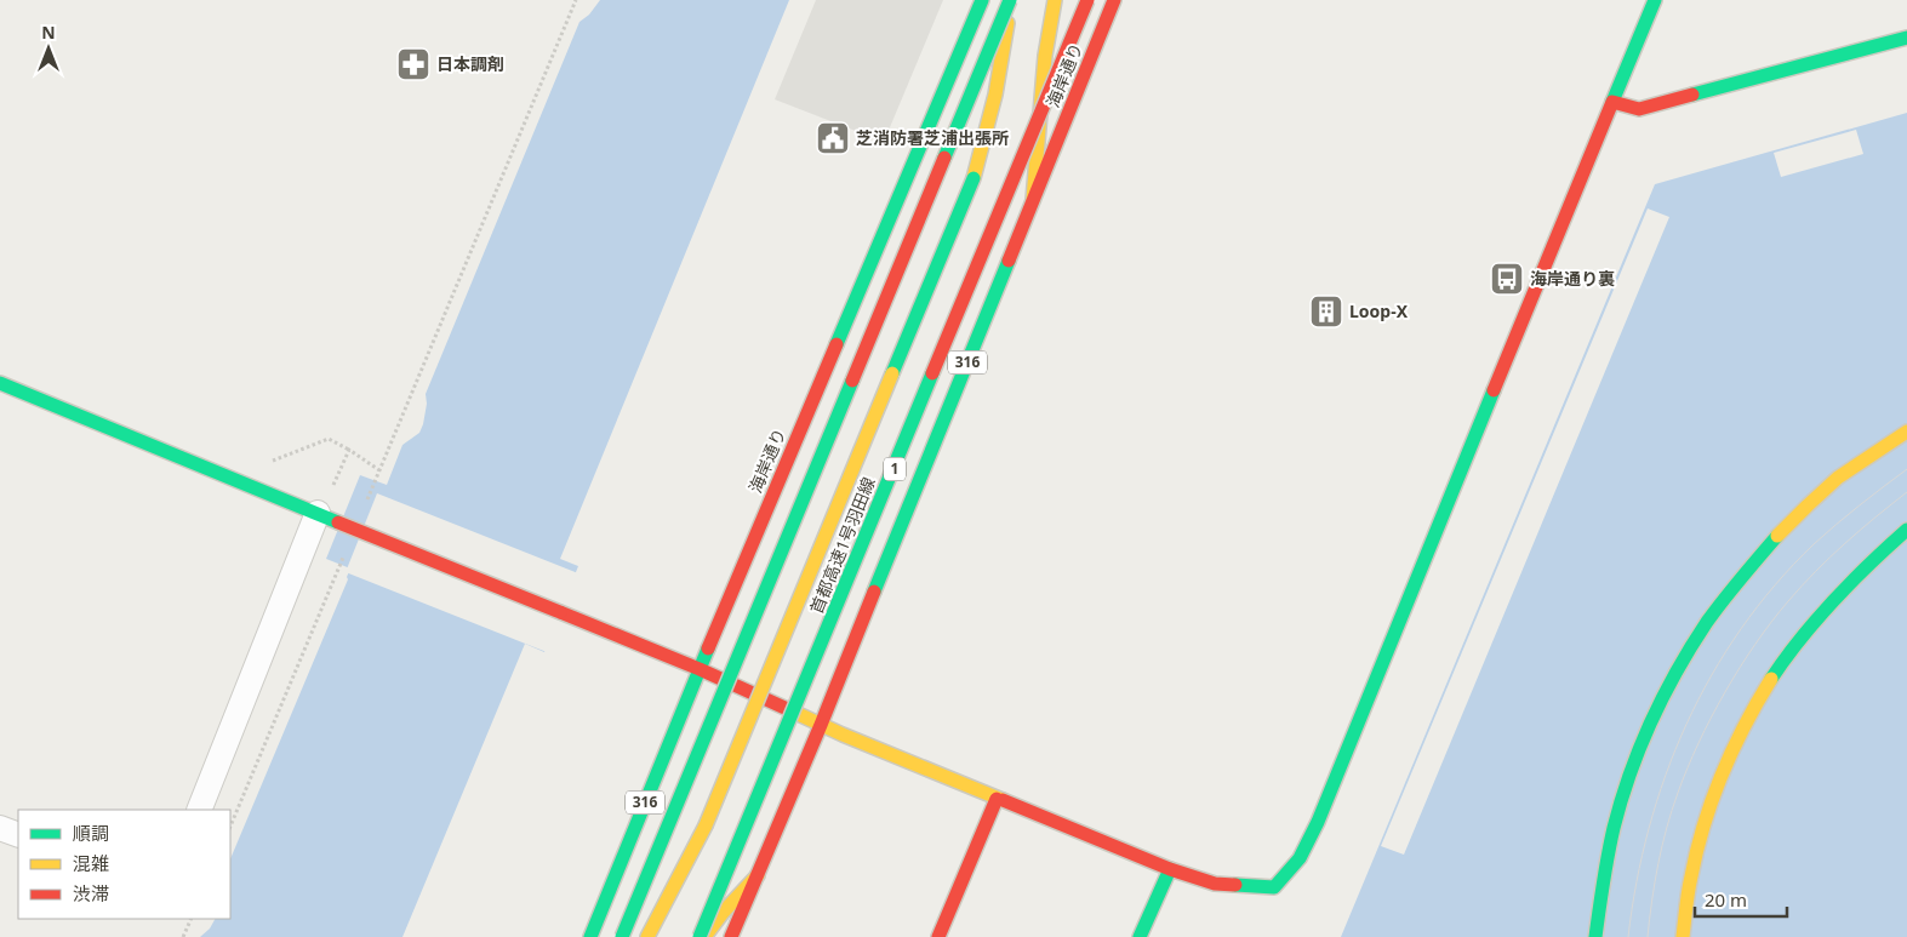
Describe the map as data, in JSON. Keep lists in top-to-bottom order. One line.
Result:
{"streets":{"main road":["海岸通り","316","1","首都高速1号羽田線"]},"places":{"pharmacy":["日本調剤"],"public building":["芝消防署芝浦出張所"],"bus stop":["海岸通り裏"],"building":["Loop-X"]},"legend":["順調","混雑","渋滞"],"scale_bar":"20 m","north":"top"}
